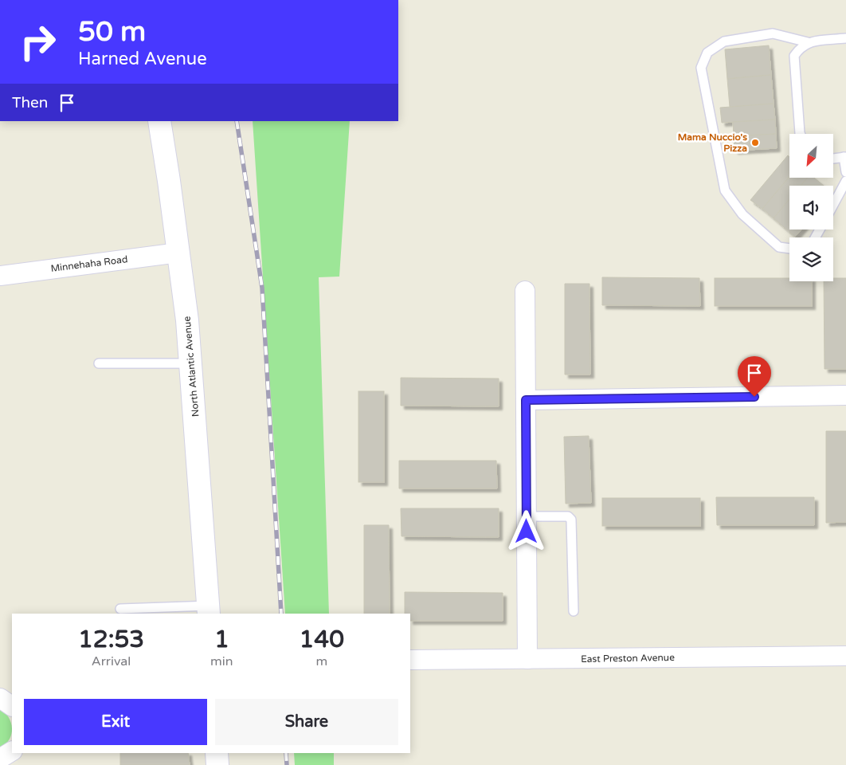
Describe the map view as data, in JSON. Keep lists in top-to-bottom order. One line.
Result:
{"streets":{"street":["Minnehaha Road","North Atlantic Avenue","East Preston Avenue"]},"crossings":[["Minnehaha Road","North Atlantic Avenue"]],"places":["Mama Nuccio's Pizza"],"north":"bottom left","page":{"turn":["50 m","Harned Avenue"],"then":"Then","eta":["12:53","Arrival","1","min","140","m"],"buttons":["Exit","Share"]}}
